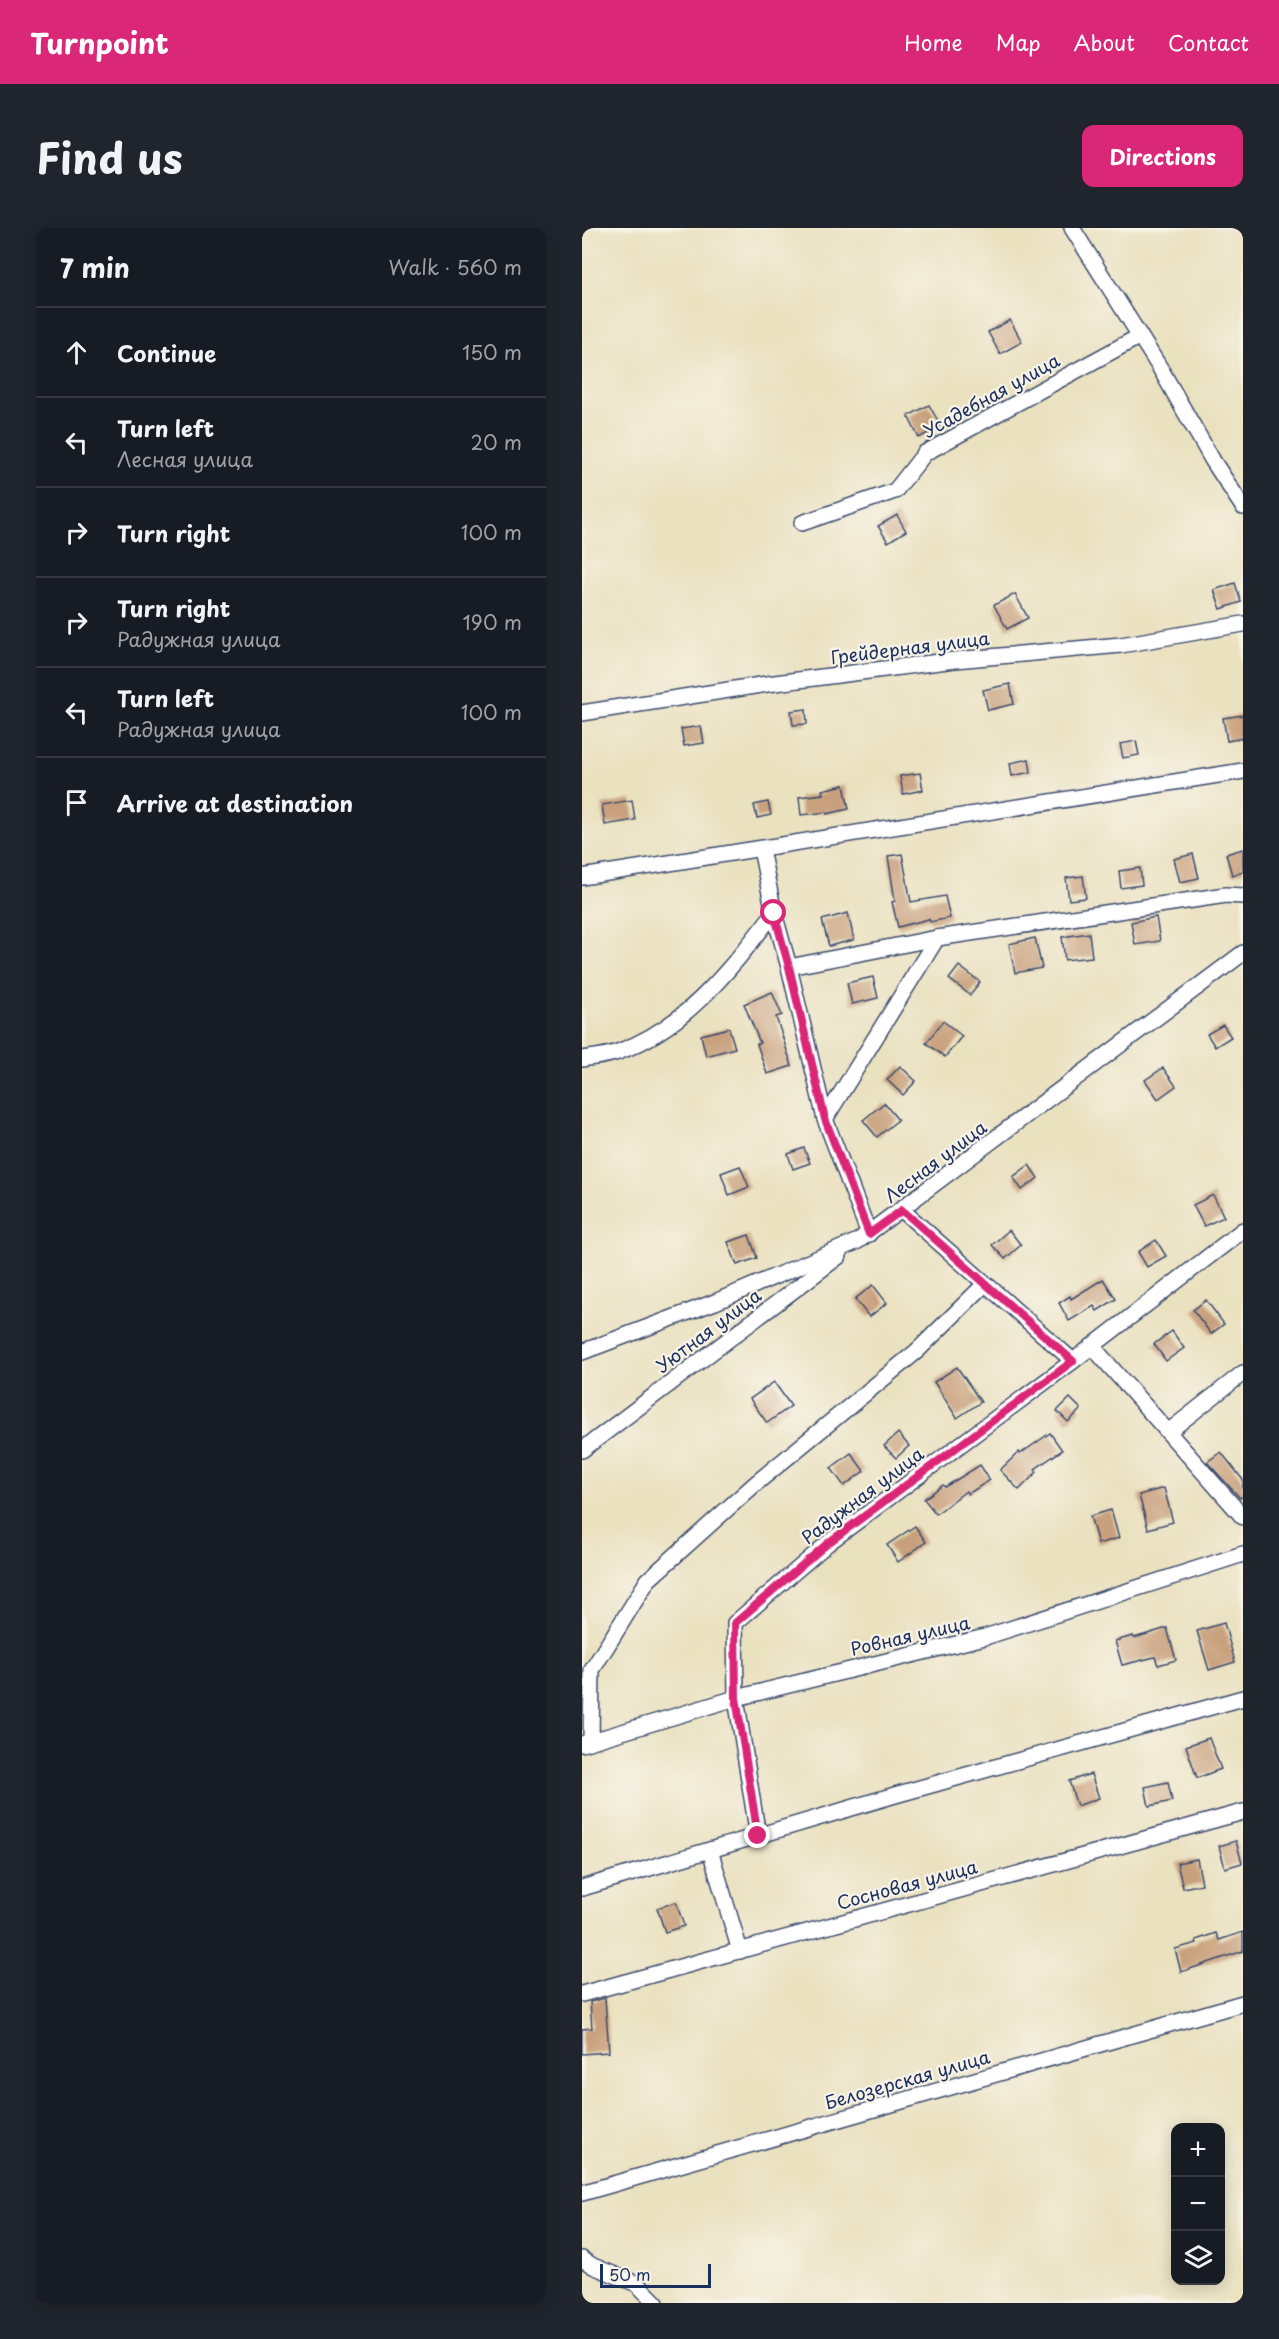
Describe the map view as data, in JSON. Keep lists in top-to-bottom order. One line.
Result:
{"streets":{"street":["Усадебная улица","Грейдерная улица","Лесная улица","Уютная улица","Радужная улица","Ровная улица","Сосновая улица","Белозерская улица"]},"crossings":[["Лесная улица","Уютная улица"],["Радужная улица","Ровная улица"]],"scale_bar":"50 m","page":{"header":"Turnpoint","nav":["Home","Map","About","Contact"],"title":"Find us","buttons":"Directions","heading":["7 min","Walk · 560 m"],"list":[["Continue","150 m"],["Turn left","Лесная улица","20 m"],["Turn right","100 m"],["Turn right","Радужная улица","190 m"],["Turn left","Радужная улица","100 m"],"Arrive at destination"],"map_buttons":["+","−"],"scale":"50 m"}}
